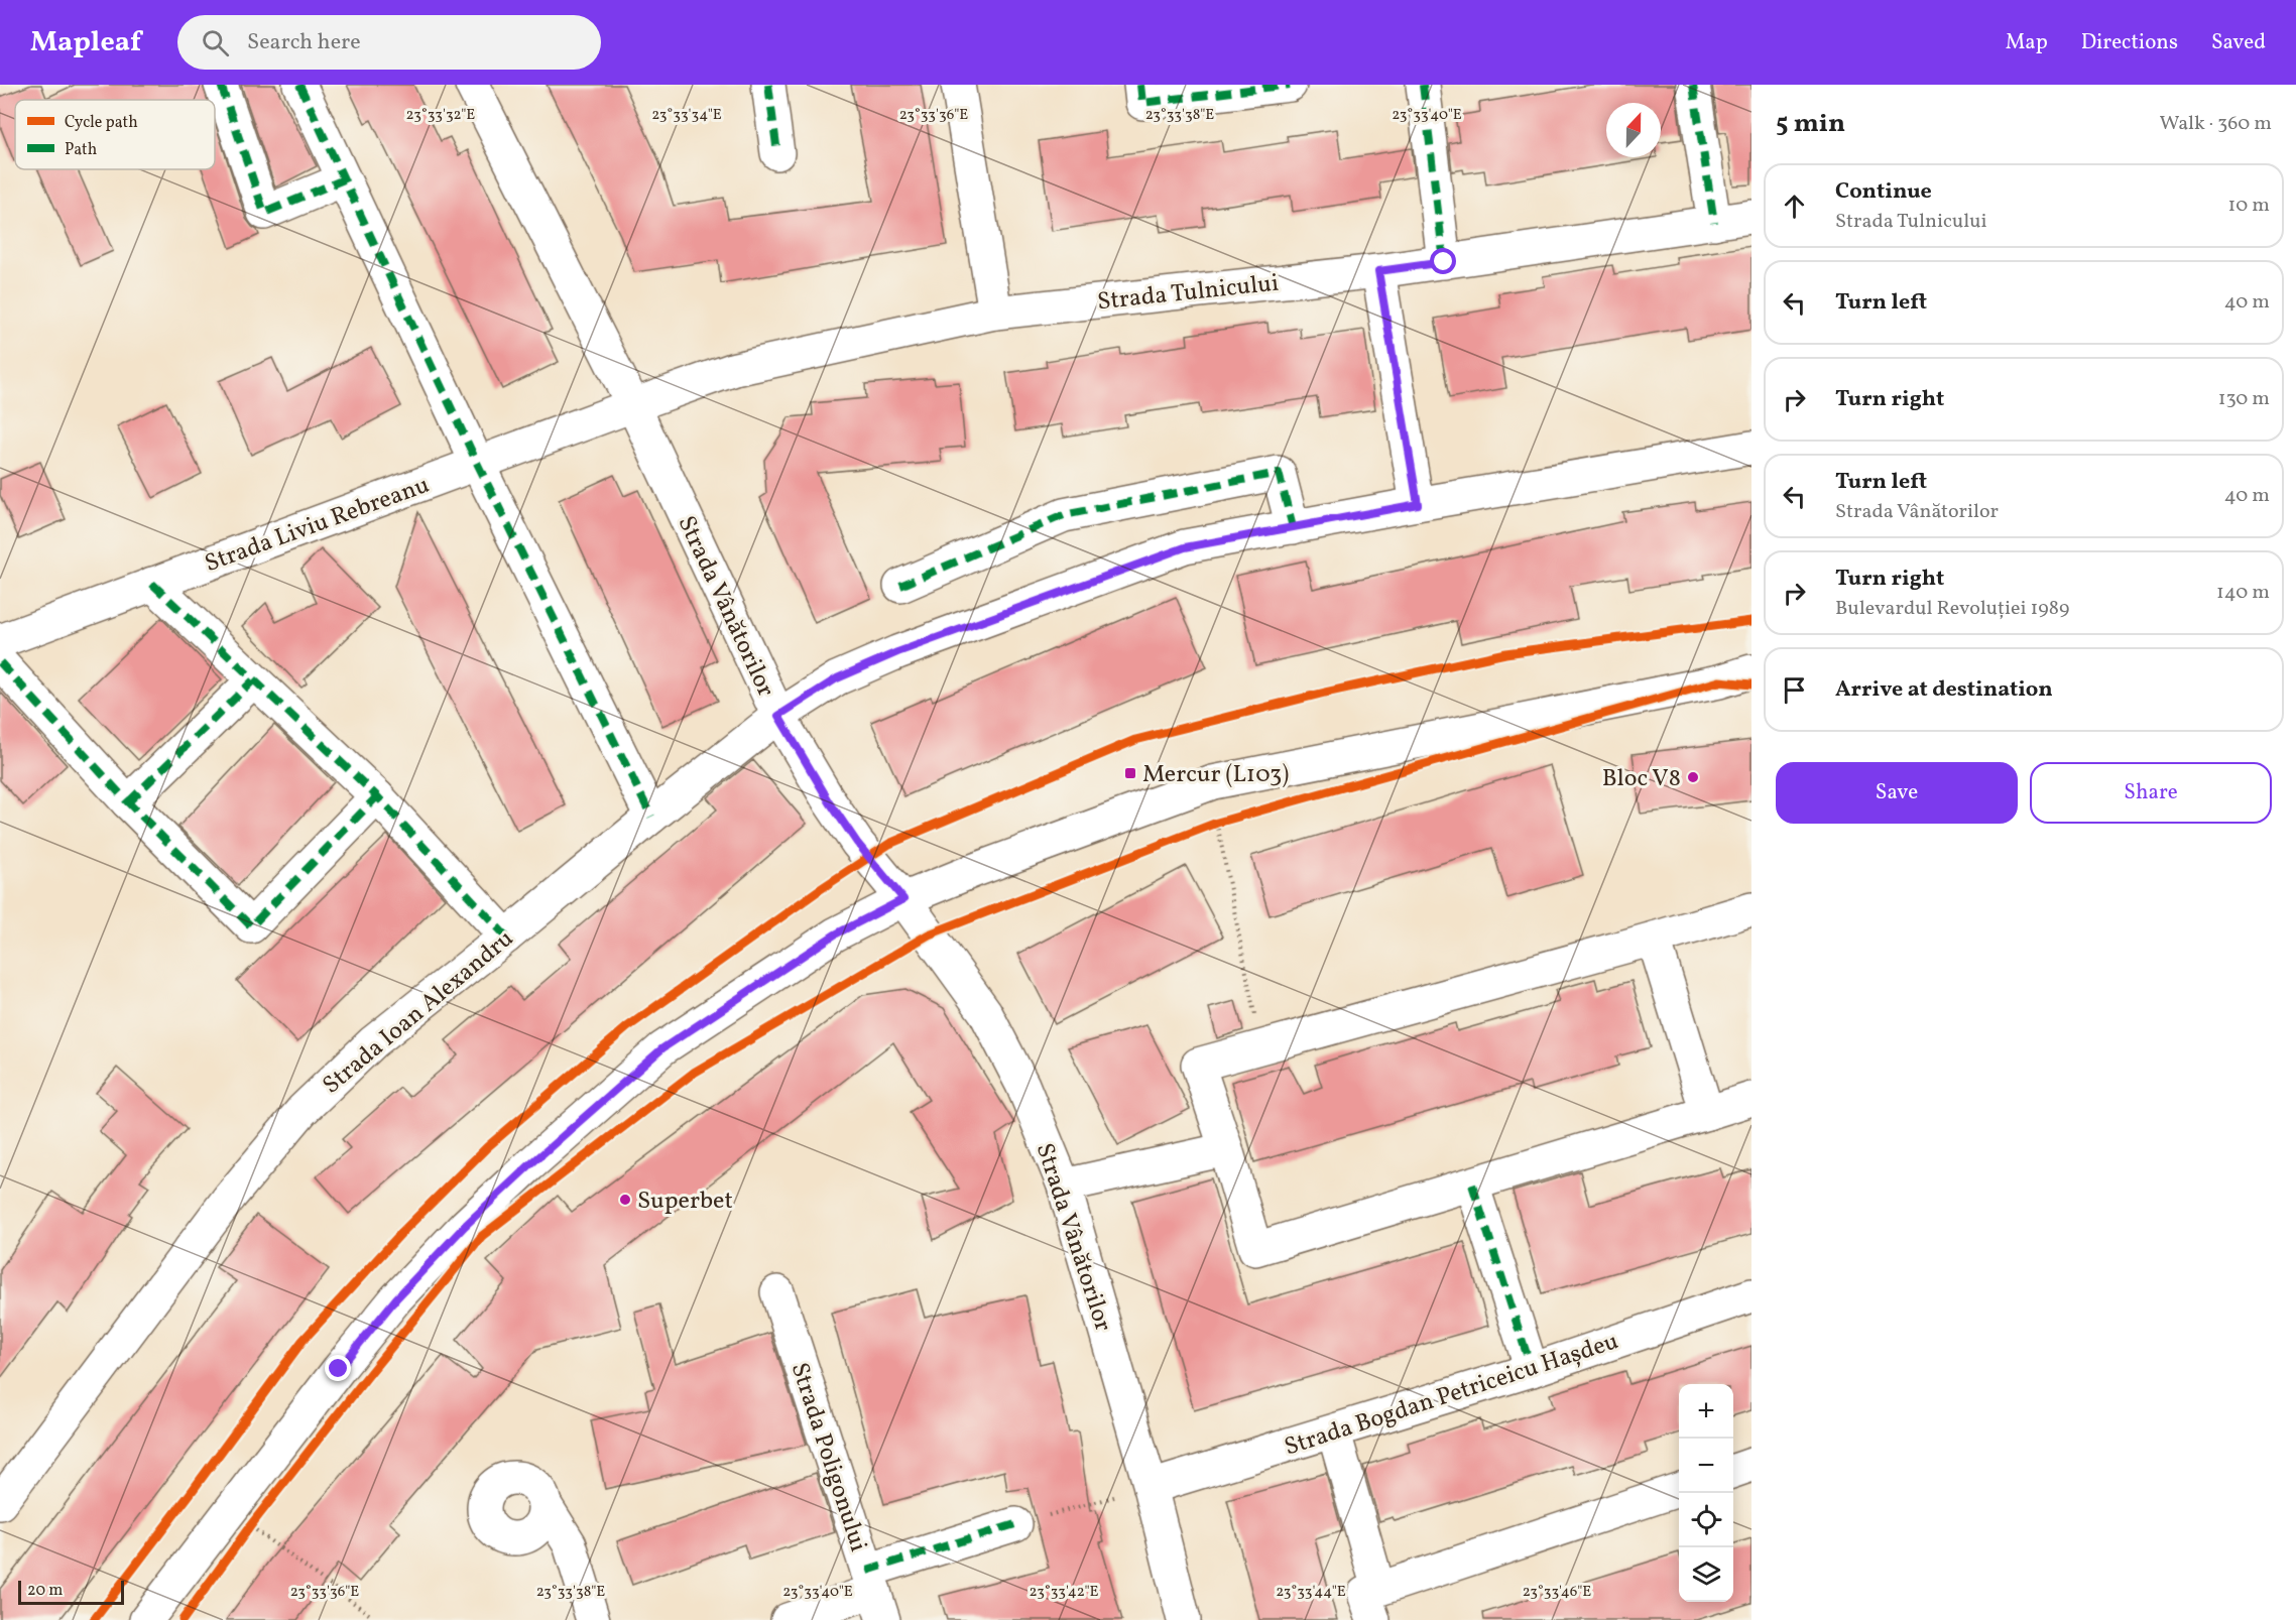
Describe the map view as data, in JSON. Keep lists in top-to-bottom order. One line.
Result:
{"streets":{"street":["Strada Tulnicului","Strada Liviu Rebreanu","Strada Vânătorilor","Strada Ioan Alexandru","Strada Bogdan Petriceicu Hașdeu","Strada Poligonului"]},"crossings":[["Strada Tulnicului","Strada Liviu Rebreanu"],["Strada Tulnicului","Strada Vânătorilor"],["Strada Liviu Rebreanu","Strada Vânătorilor"],["Strada Vânătorilor","Strada Ioan Alexandru"],["Strada Vânătorilor","Strada Bogdan Petriceicu Hașdeu"]],"places":{"transit":["Mercur (L103)"],"other":["Bloc V8","Superbet"]},"legend":["Cycle path","Path"],"scale_bar":"20 m","north":"top","page":{"header":"Mapleaf","search":"Search here","nav":["Map","Directions","Saved"],"heading":["5 min","Walk · 360 m"],"list":[["Continue","Strada Tulnicului","10 m"],["Turn left","40 m"],["Turn right","130 m"],["Turn left","Strada Vânătorilor","40 m"],["Turn right","Bulevardul Revoluției 1989","140 m"],"Arrive at destination"],"buttons":["Save","Share"],"map_buttons":["+","−"],"scale":"20 m"},"coordinates":["23°33'34\"E","23°33'36\"E","23°33'38\"E","23°33'32\"E","23°33'40\"E","23°33'42\"E","23°33'44\"E","23°33'46\"E"]}
